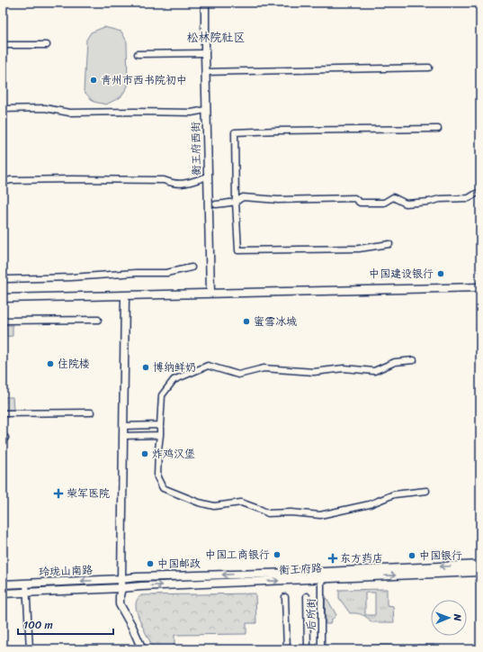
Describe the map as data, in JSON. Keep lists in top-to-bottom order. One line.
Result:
{"streets":{"street":["衡王府西街","衡王府路","玲珑山南路","后所街"]},"crossings":[["衡王府路","玲珑山南路"],["衡王府路","后所街"]],"districts":["松林院社区"],"places":{"other":["青州市西书院初中","中国建设银行","蜜雪冰城","住院楼","博纳鲜奶","炸鸡汉堡","中国工商银行","中国银行","中国邮政"],"health":["荣军医院","东方药店"]},"scale_bar":"100 m","north":"right"}
